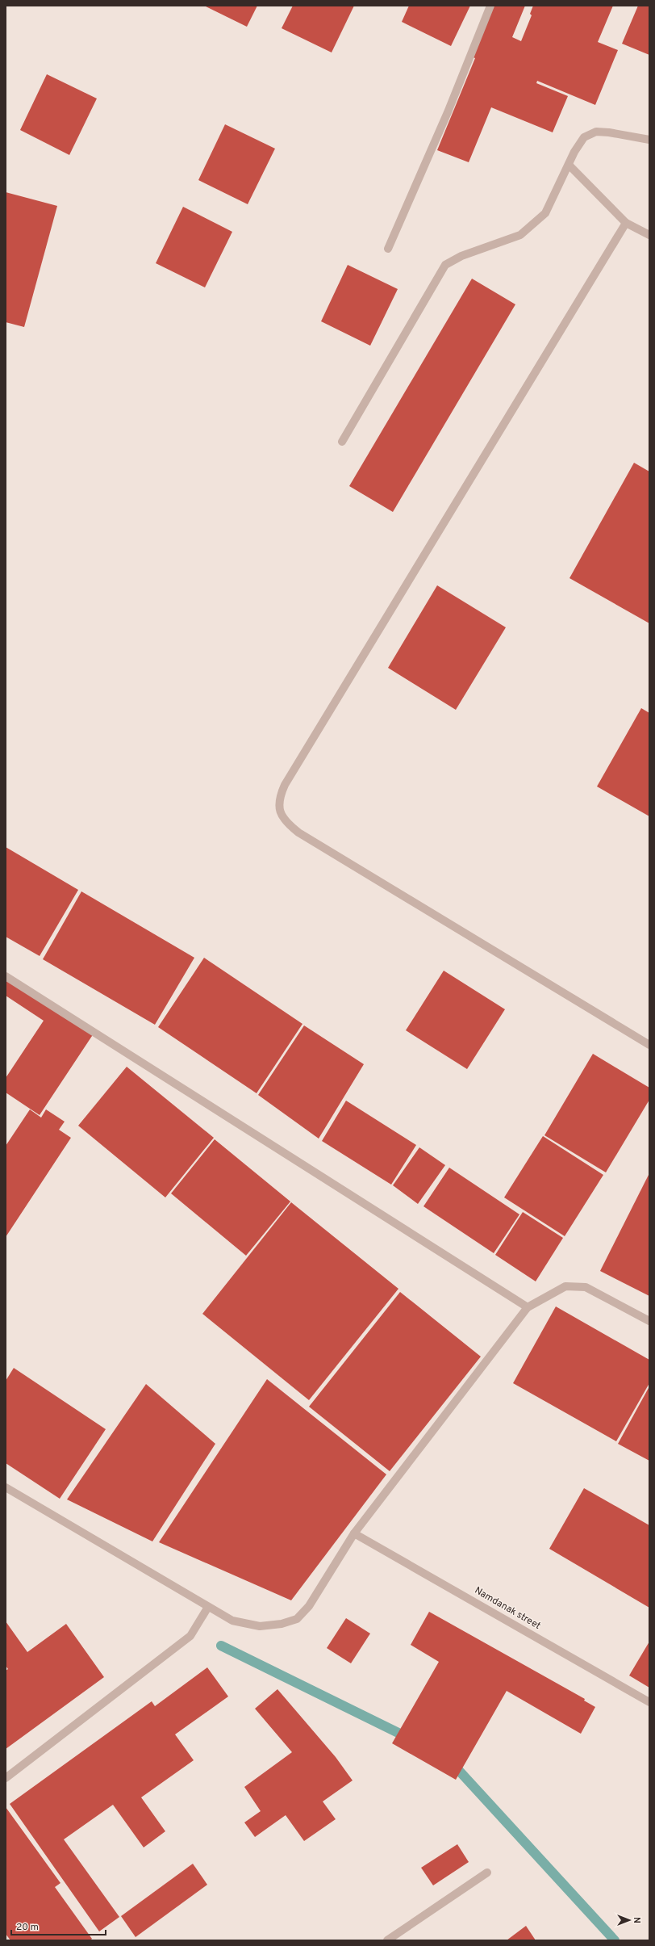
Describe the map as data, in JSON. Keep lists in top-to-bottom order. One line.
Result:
{"streets":{"street":["Namdanak street"]},"scale_bar":"20 m","north":"right"}
